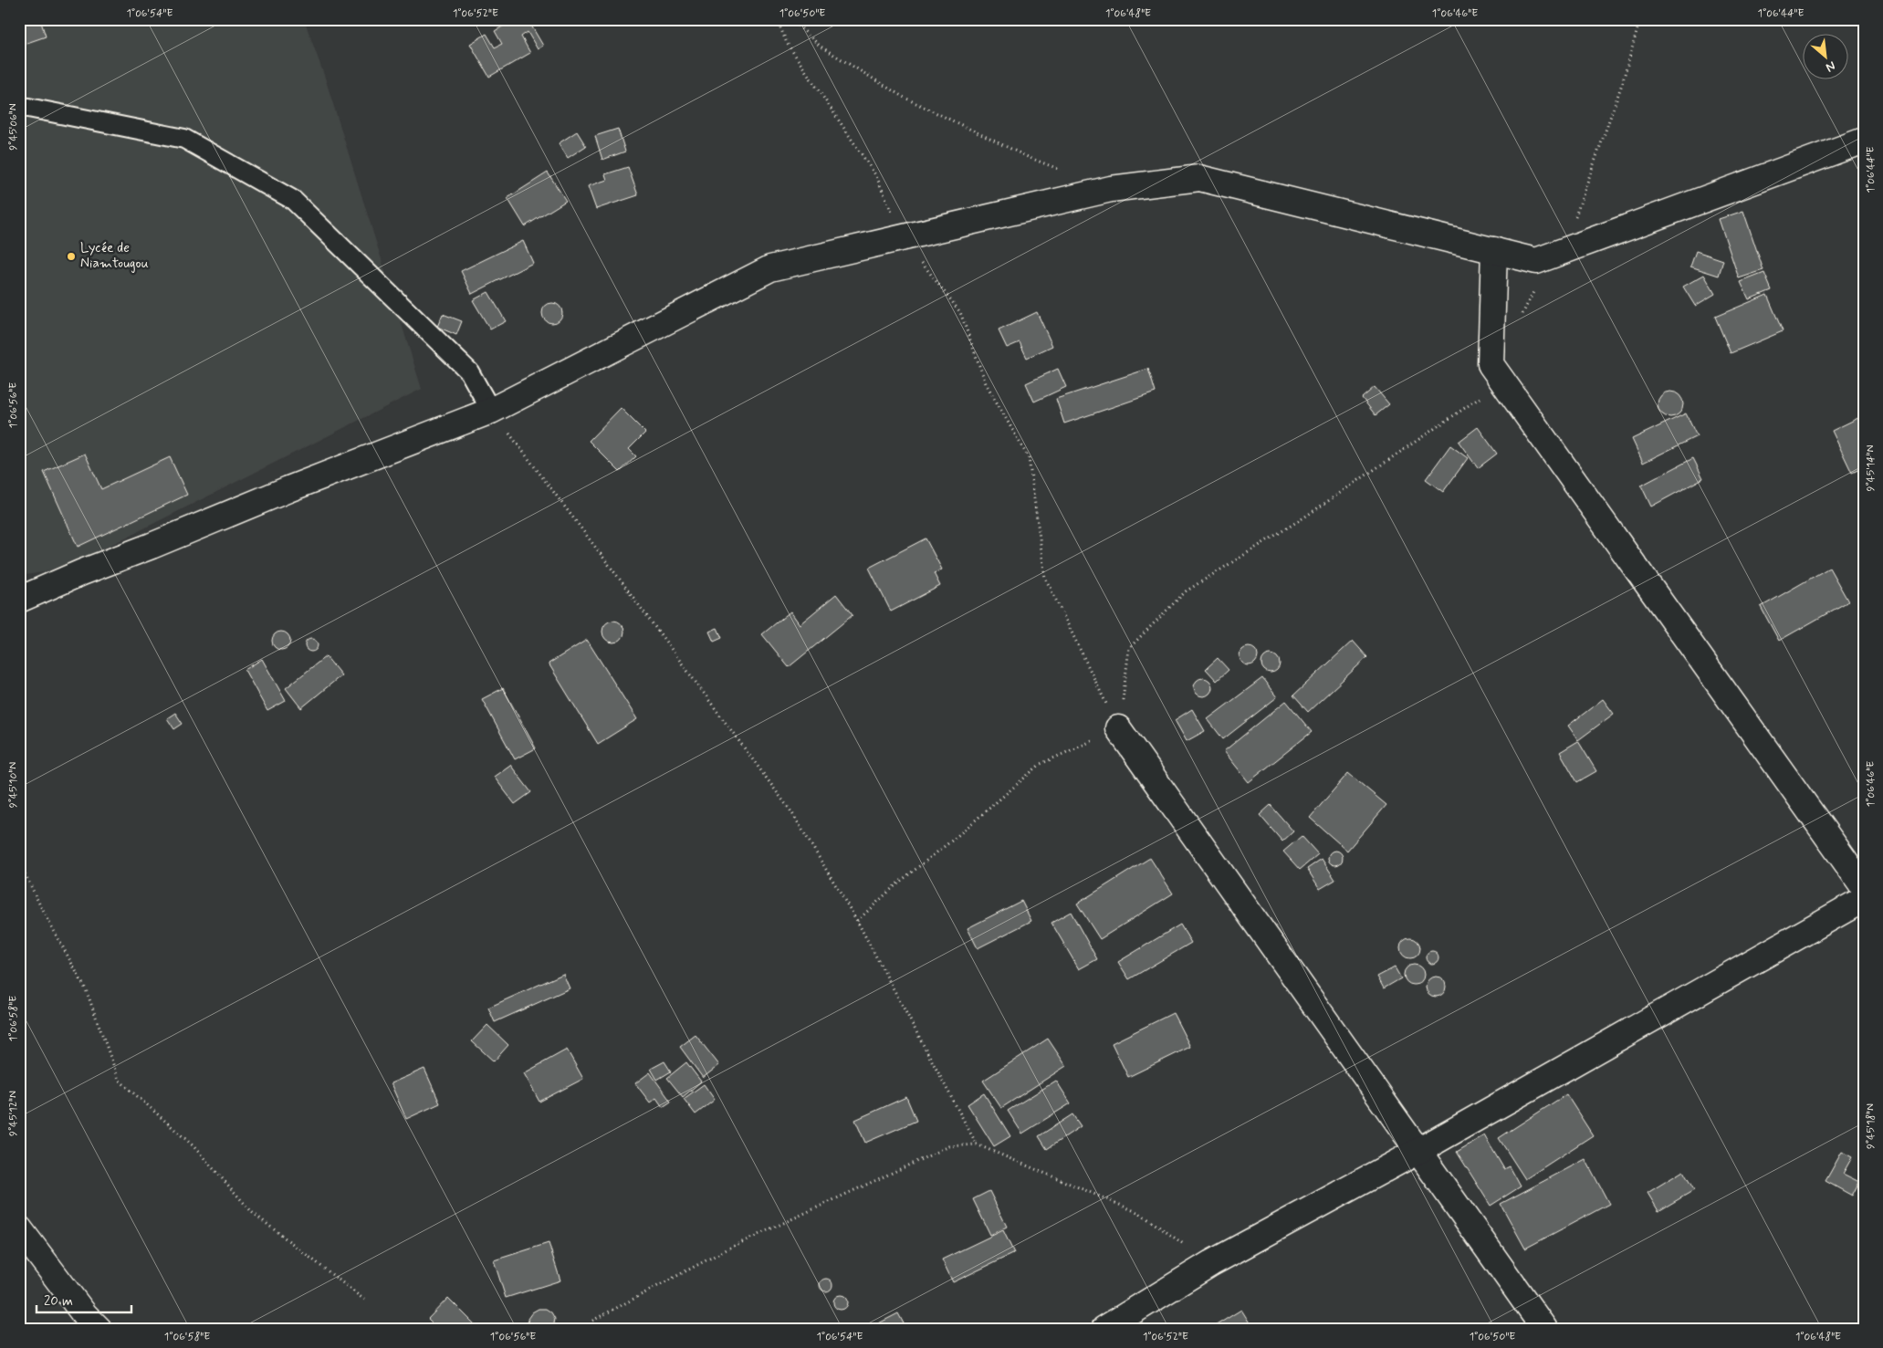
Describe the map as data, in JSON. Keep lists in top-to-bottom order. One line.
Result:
{"places":["Lycée de Niamtougou"],"scale_bar":"20 m","north":"bottom right","coordinates":["1°06'54\"E","1°06'52\"E","1°06'50\"E","1°06'48\"E","1°06'46\"E","1°06'44\"E","9°45'06\"N","1°06'56\"E","9°45'14\"N","9°45'10\"N","1°06'58\"E","9°45'12\"N","9°45'18\"N"]}
